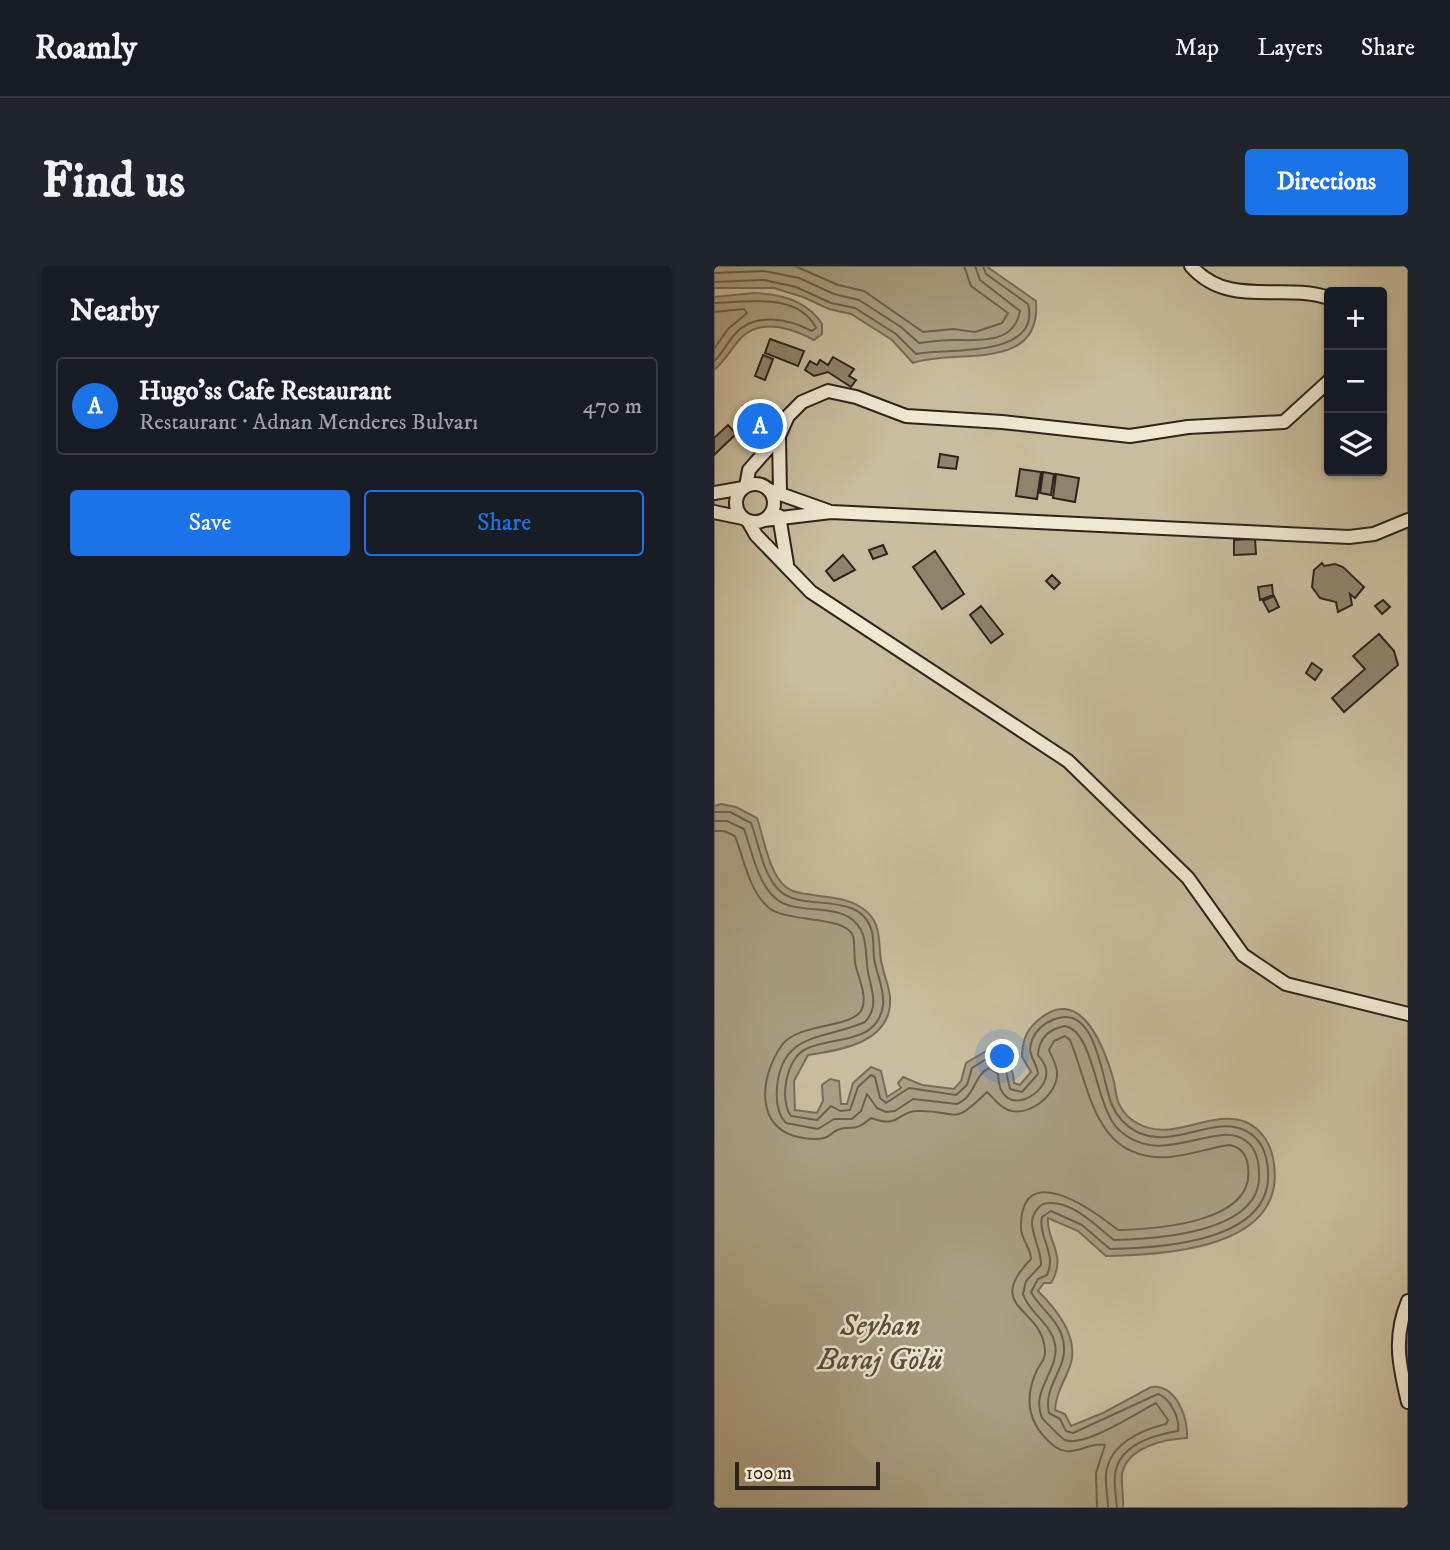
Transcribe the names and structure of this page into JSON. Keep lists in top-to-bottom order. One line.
{"water":["Seyhan Baraj Gölü"],"scale_bar":"100 m","page":{"header":"Roamly","nav":["Map","Layers","Share"],"buttons":["Directions",["Save","Share"]],"title":"Find us","heading":"Nearby","map_buttons":["+","−"],"list":[{"mark":"A","name":"Hugo'ss Cafe Restaurant","note":"Restaurant · Adnan Menderes Bulvarı","value":"470 m"}],"pins":"A","scale":"100 m"}}
